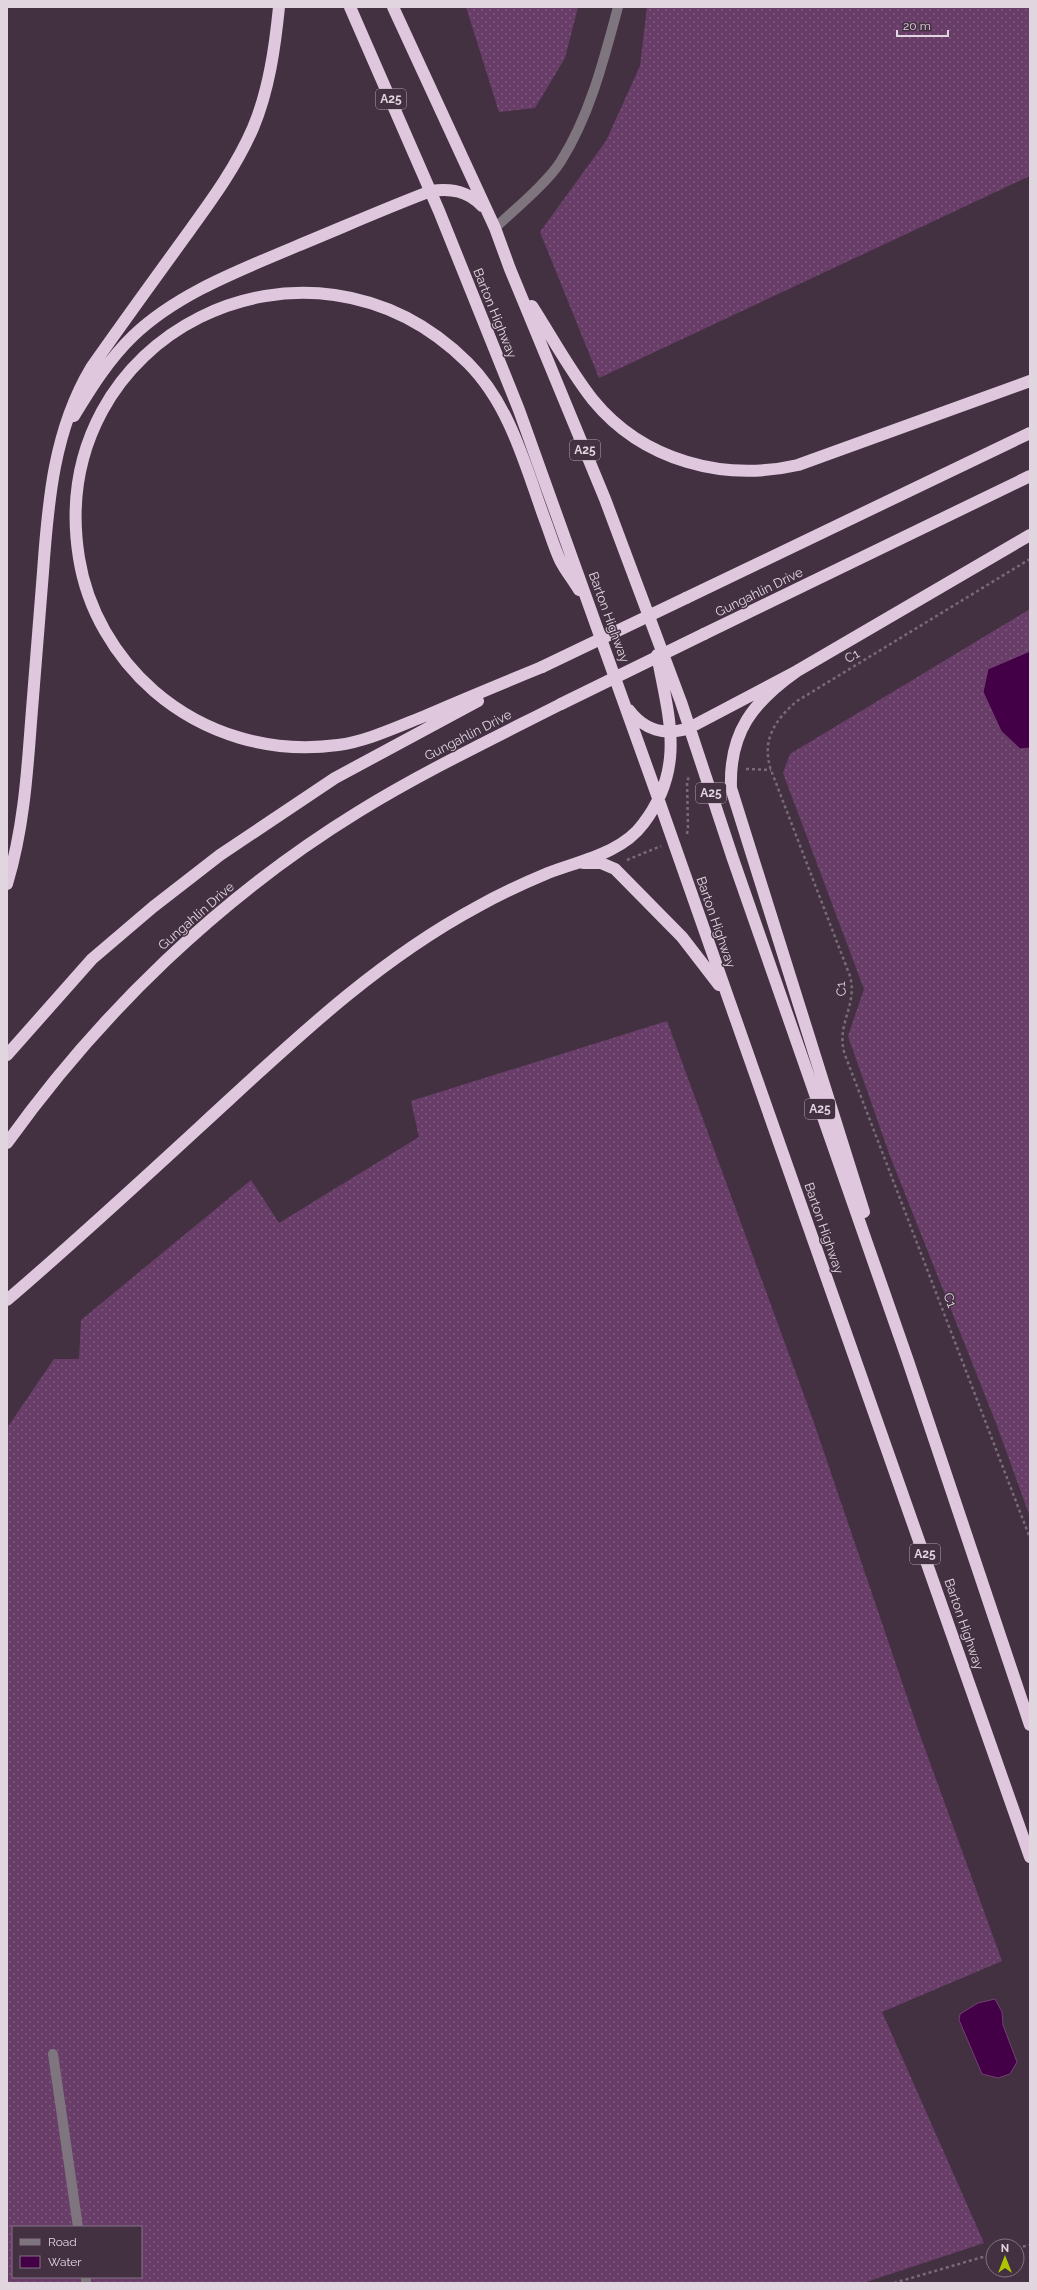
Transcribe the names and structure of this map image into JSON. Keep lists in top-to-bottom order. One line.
{"streets":{"highway":["A25","Barton Highway","Gungahlin Drive"],"path":["C1"]},"legend":["Road","Water"],"scale_bar":"20 m","north":"top"}
